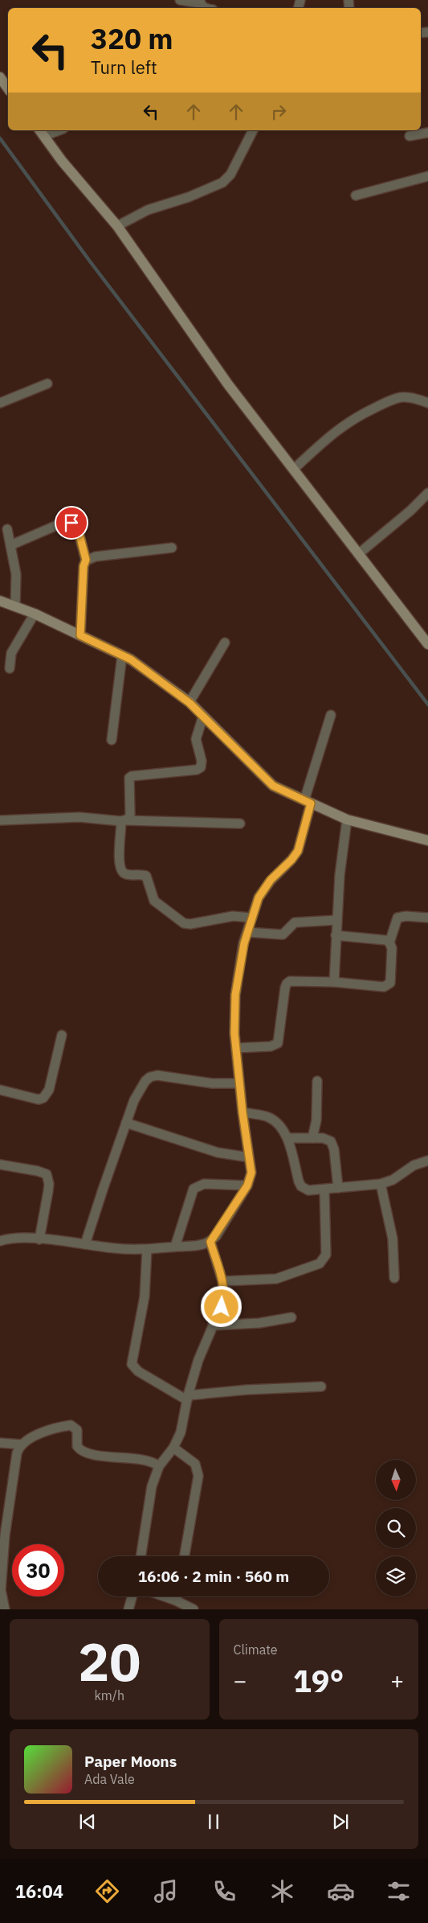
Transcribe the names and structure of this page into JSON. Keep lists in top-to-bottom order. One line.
{"north":"bottom","page":{"turn":["320 m","Turn left"],"limit":"30","trip":"16:06 · 2 min · 560 m","tile":[["20","km/h"],"Climate"],"heat":["−","19°","+"],"song":["Paper Moons","Ada Vale"],"tabs":"16:04"}}
